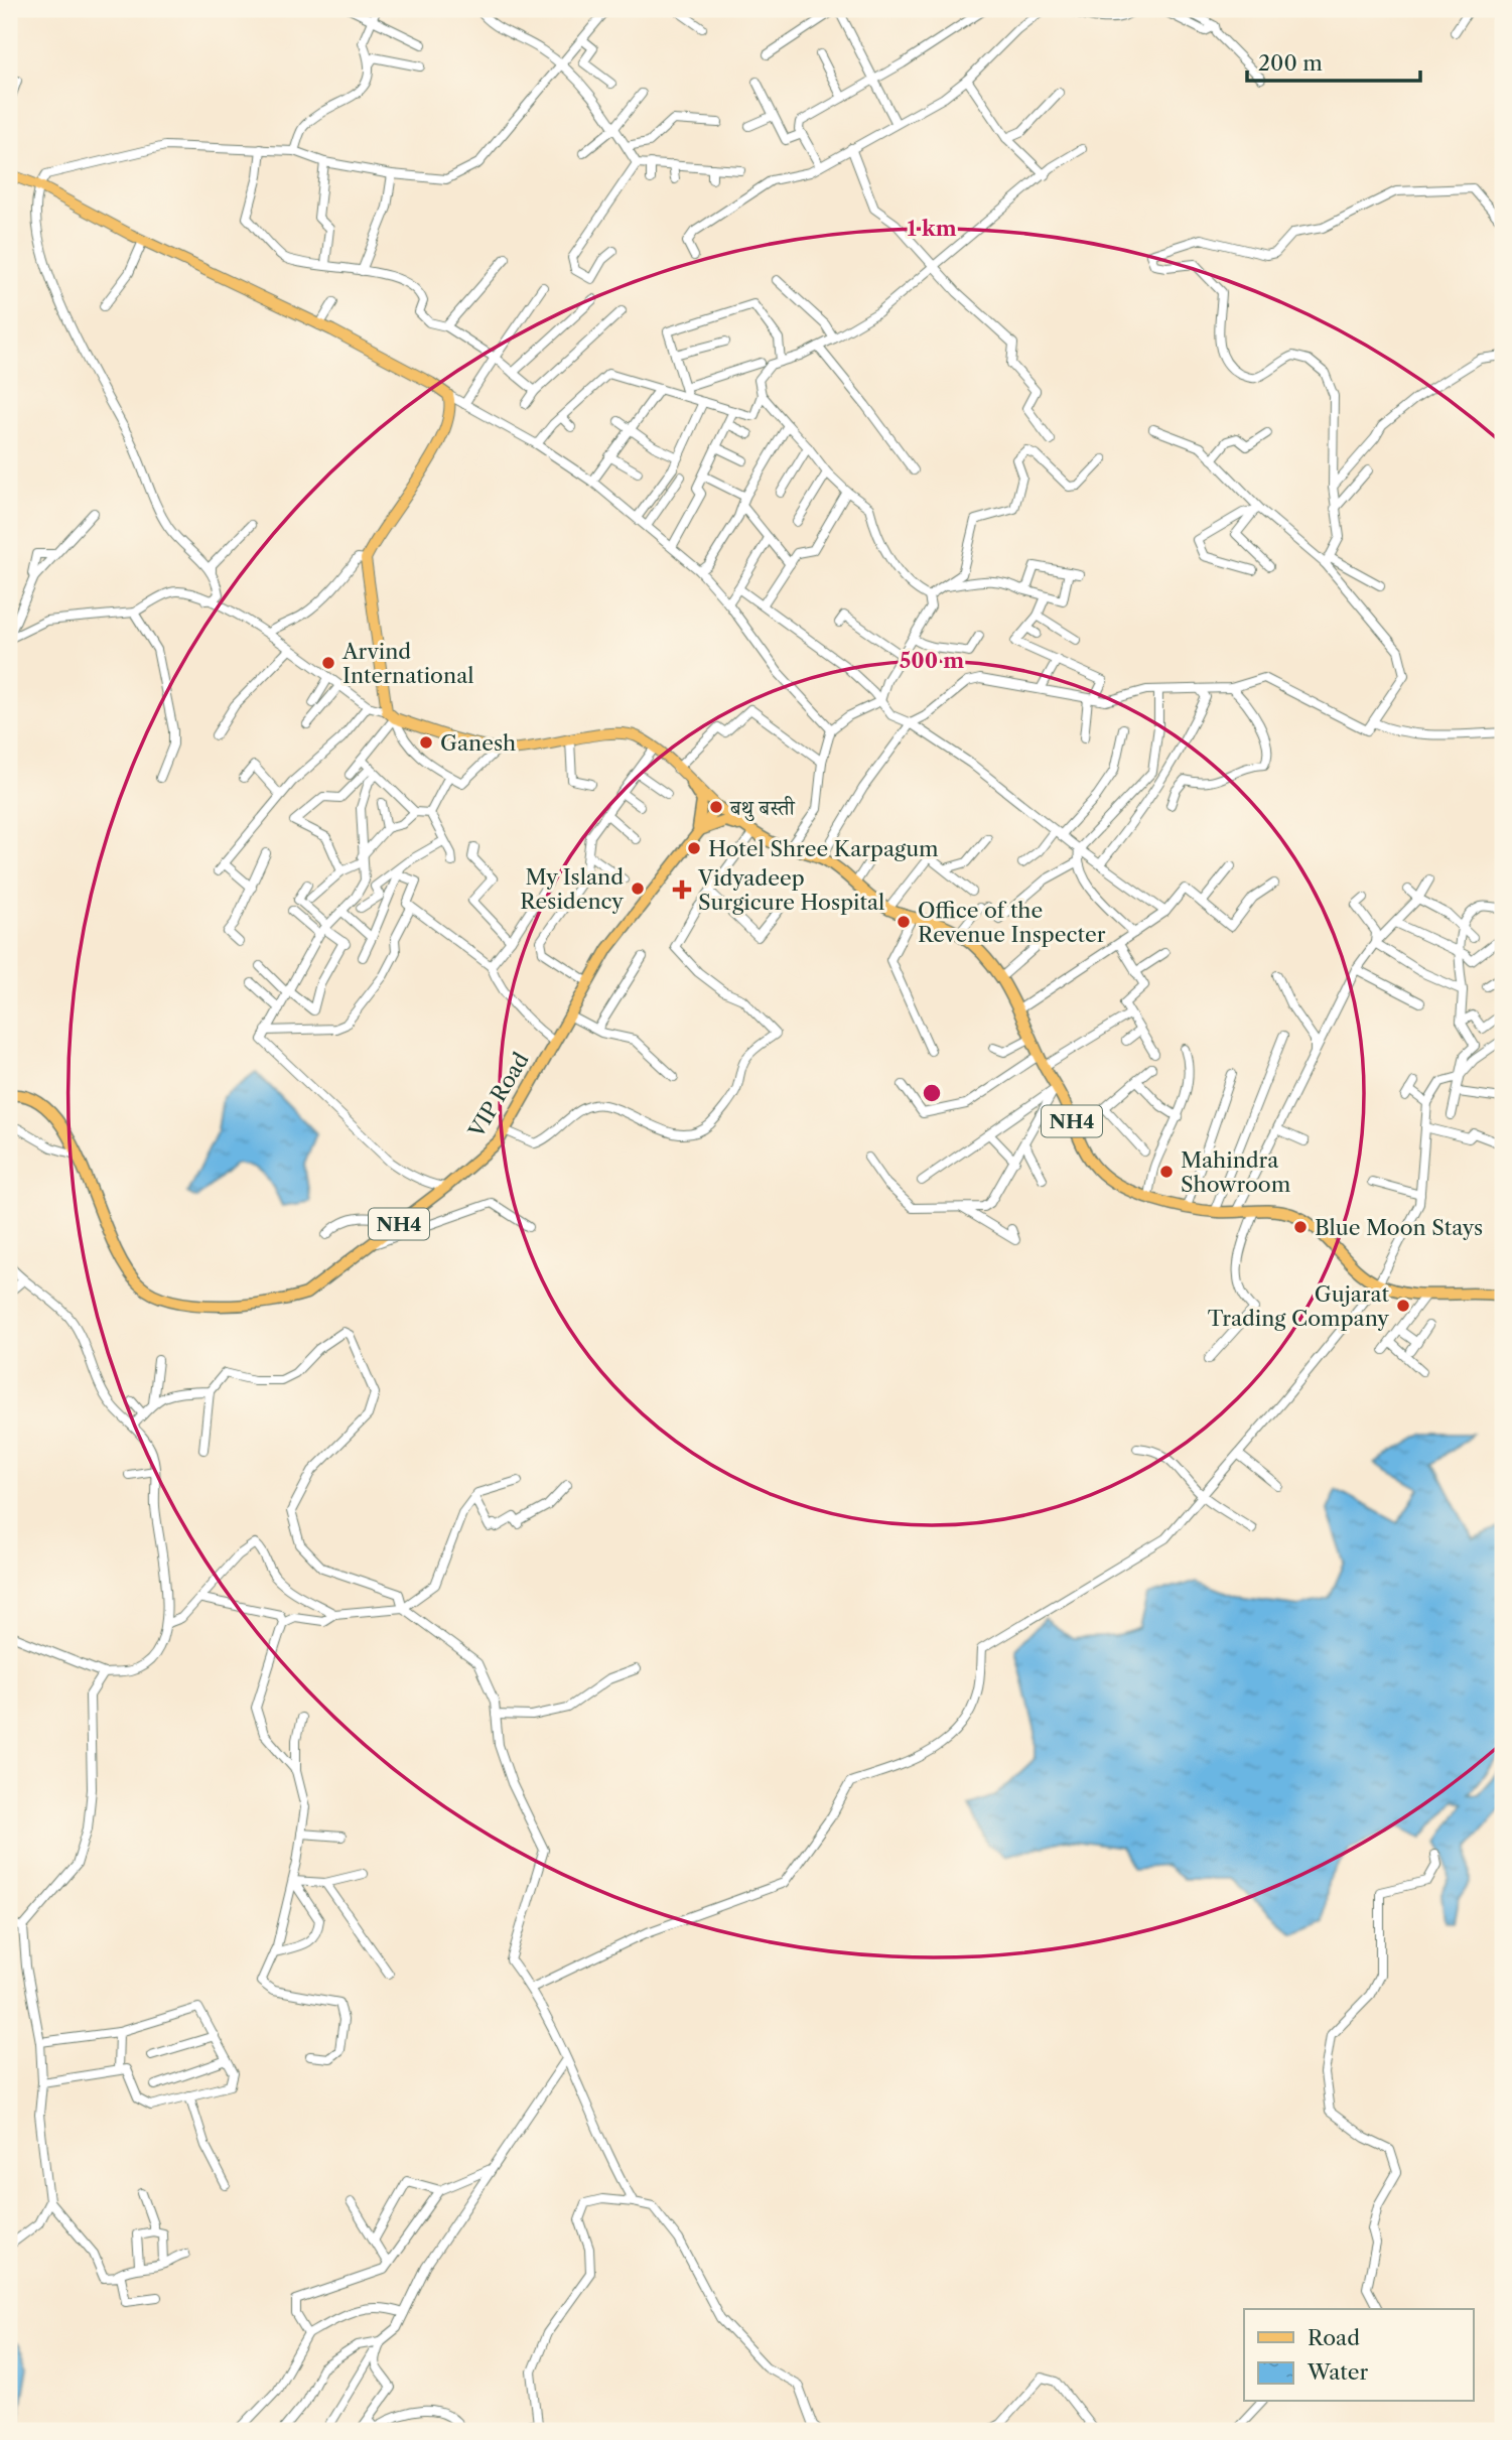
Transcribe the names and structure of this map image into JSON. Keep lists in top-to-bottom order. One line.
{"streets":{"highway":["VIP Road","NH4"]},"crossings":[["VIP Road","NH4"]],"places":{"other":["Arvind International","Ganesh","बथु बस्ती","Hotel Shree Karpagum","My Island Residency","Office of the Revenue Inspecter","Mahindra Showroom","Blue Moon Stays","Gujarat Trading Company"],"health":["Vidyadeep Surgicure Hospital"]},"legend":["Road","Water"],"scale_bar":"200 m","rings":["1 km","500 m"]}
